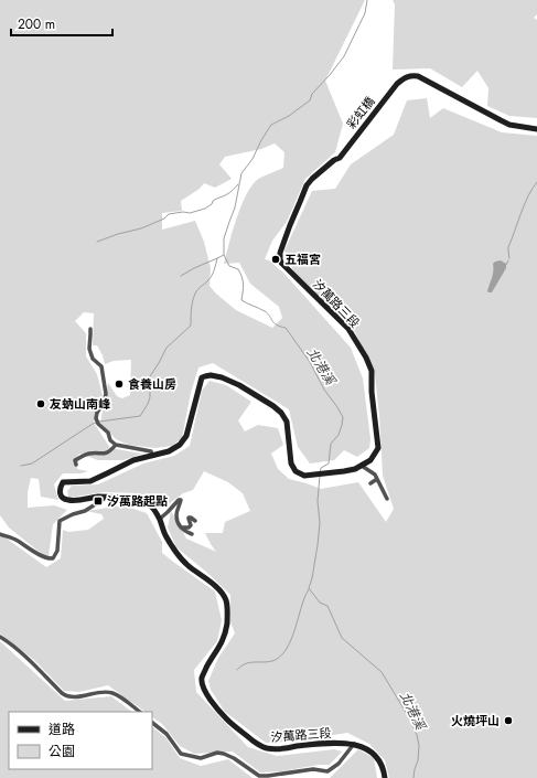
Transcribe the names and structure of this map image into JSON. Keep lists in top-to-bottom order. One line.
{"streets":{"street":["彩虹橋","汐萬路三段"]},"crossings":[["彩虹橋","汐萬路三段"]],"water":["北港溪"],"places":{"other":["五福宮","食養山房","友蚋山南峰","火燒坪山"],"transit":["汐萬路起點"]},"legend":["道路","公園"],"scale_bar":"200 m"}
